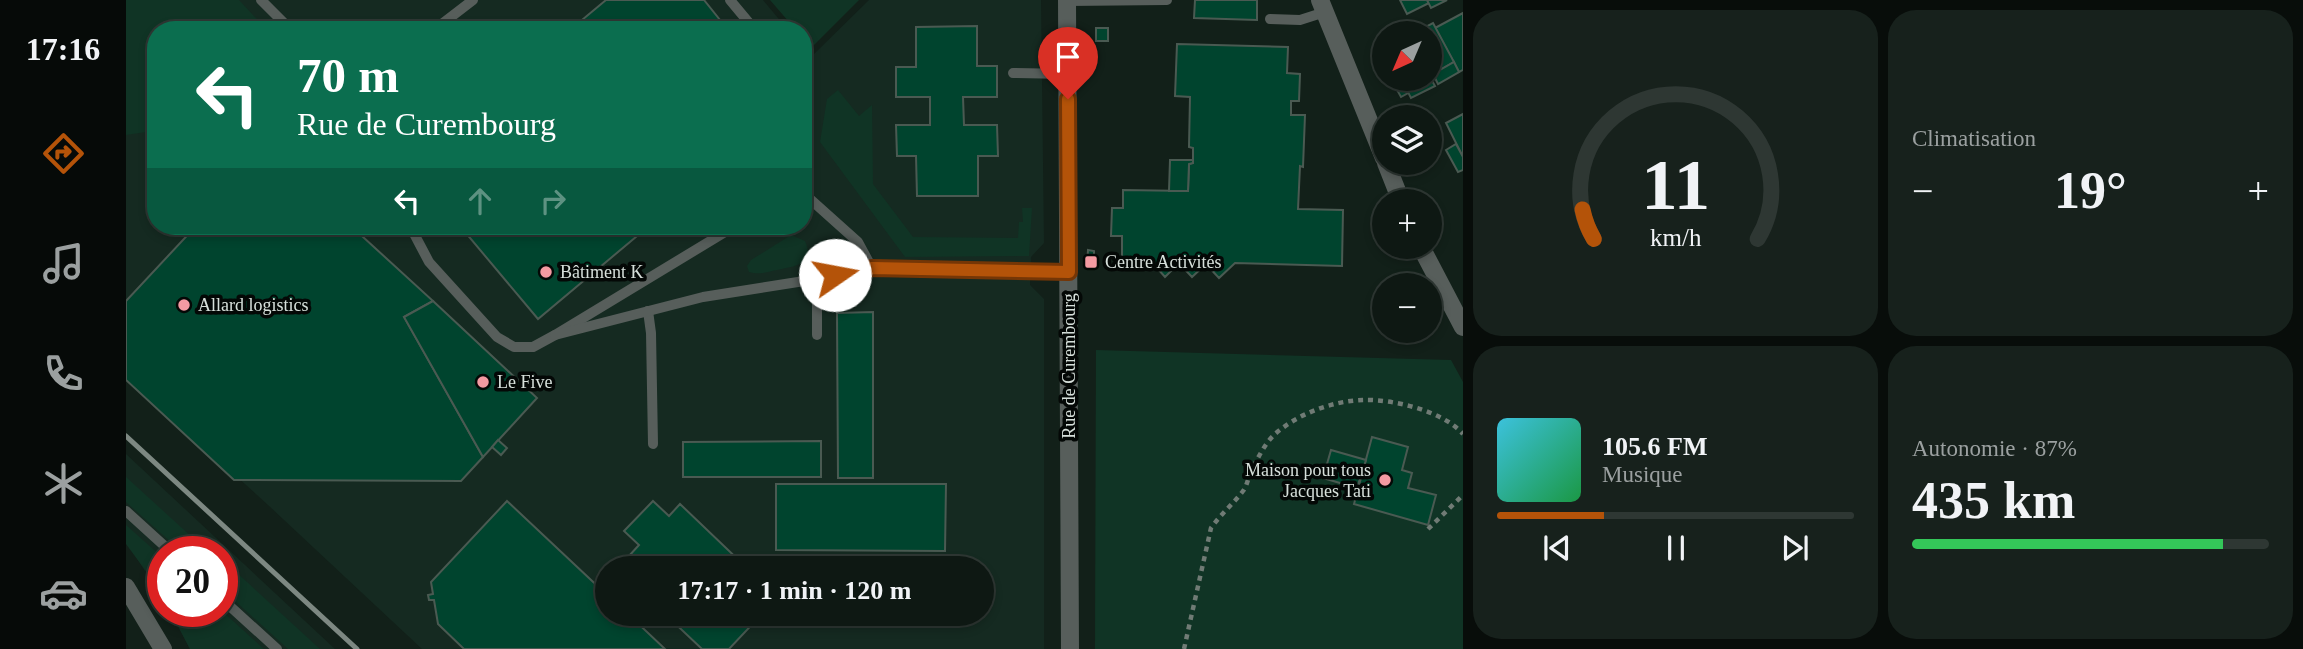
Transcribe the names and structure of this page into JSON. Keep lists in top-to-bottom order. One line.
{"streets":{"street":["Rue de Curembourg"]},"places":{"transit":["Centre Activités"],"other":["Bâtiment K","Allard logistics","Le Five","Maison pour tous Jacques Tati"]},"north":"bottom left","page":{"tabs":"17:16","tile":["Climatisation",["Autonomie · 87%","435 km"]],"map_buttons":["+","−"],"turn":["70 m","Rue de Curembourg"],"heat":["−","19°","+"],"song":["105.6 FM","Musique"],"limit":"20","trip":"17:17 · 1 min · 120 m","gauge":["11","km/h"]}}
